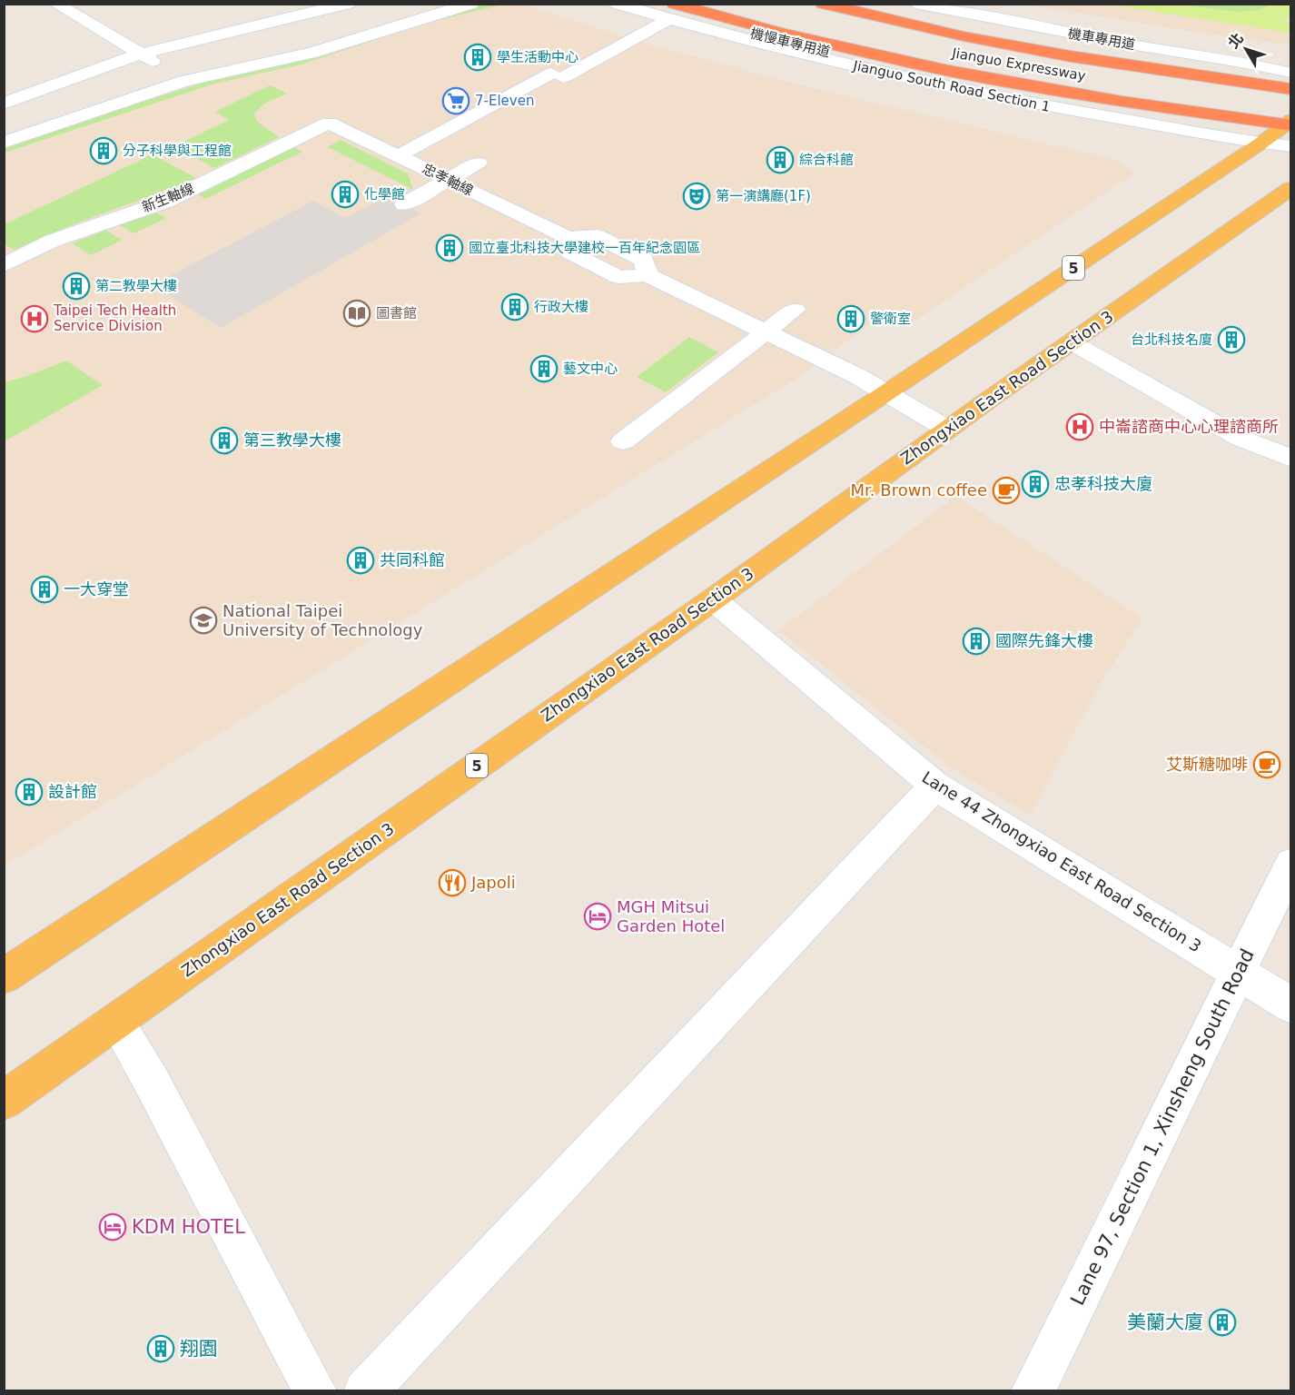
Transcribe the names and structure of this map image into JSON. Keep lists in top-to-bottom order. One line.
{"streets":{"highway":["Jianguo Expressway"],"main road":["5","Zhongxiao East Road Section 3"],"street":["機車專用道","機慢車專用道","Jianguo South Road Section 1","忠孝軸線","新生軸線","Lane 44 Zhongxiao East Road Section 3","Lane 97, Section 1, Xinsheng South Road"]},"crossings":[["機車專用道","Jianguo Expressway"],["Jianguo South Road Section 1","5"],["忠孝軸線","新生軸線"],["忠孝軸線","5"],["忠孝軸線","Zhongxiao East Road Section 3"],["Zhongxiao East Road Section 3","Lane 44 Zhongxiao East Road Section 3"],["Lane 44 Zhongxiao East Road Section 3","Lane 97, Section 1, Xinsheng South Road"]],"places":{"building":["學生活動中心","分子科學與工程館","綜合科館","化學館","國立臺北科技大學建校一百年紀念園區","第二教學大樓","行政大樓","警衛室","台北科技名廈","藝文中心","第三教學大樓","忠孝科技大廈","共同科館","一大穿堂","國際先鋒大樓","設計館","美蘭大廈","翔園"],"supermarket":["7-Eleven"],"theatre":["第一演講廳(1F)"],"library":["圖書館"],"hospital":["Taipei Tech Health Service Division","中崙諮商中心心理諮商所"],"cafe":["Mr. Brown coffee","艾斯糖咖啡"],"school or university":["National Taipei University of Technology"],"restaurant":["Japoli"],"hotel":["MGH Mitsui Garden Hotel","KDM HOTEL"]},"north":"top left"}
